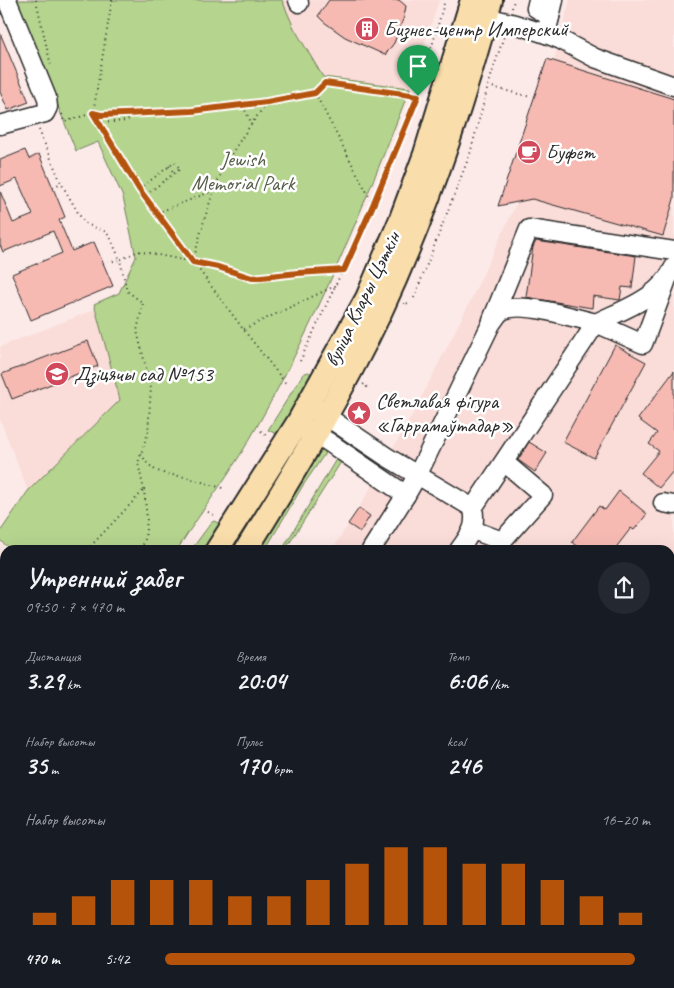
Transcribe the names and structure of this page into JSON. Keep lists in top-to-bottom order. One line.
{"streets":{"main road":["вуліца Клары Цэткін"]},"parks":["Jewish Memorial Park"],"places":{"building":["Бизнес-центр Имперский"],"cafe":["Буфет"],"school or university":["Дзіцячы сад №153"],"place":["Светлавая фігура «Гаррамаўтадар»"]},"page":{"heading":["Утренний забег","09:50 · 7 × 470 m"],"stats":[["Дистанция","3.29 km"],["Время","20:04"],["Темп","6:06 /km"],["Набор высоты","35 m"],["Пульс","170 bpm"],["kcal","246"]],"chart":["Набор высоты","16–20 m"],"list":[{"name":"470 m","note":"5:42"}]}}
